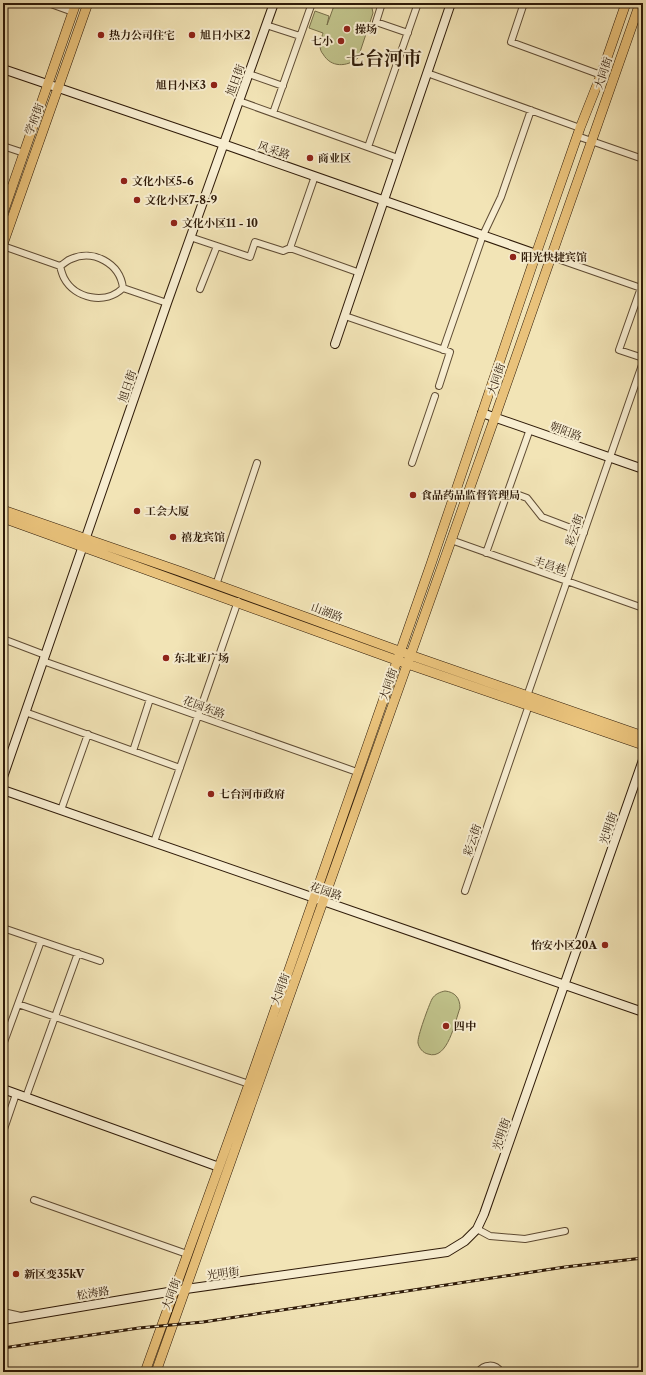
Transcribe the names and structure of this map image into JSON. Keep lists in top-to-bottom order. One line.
{"streets":{"main road":["大同街","旭日街","学府街","风采路","朝阳路","山湖路","光明街","花园路","松涛路"],"street":["彩云街","丰昌巷","花园东路"]},"crossings":[["大同街","风采路"],["大同街","朝阳路"],["大同街","丰昌巷"],["大同街","山湖路"],["大同街","花园东路"],["大同街","光明街"],["大同街","花园路"],["大同街","松涛路"],["旭日街","风采路"],["旭日街","山湖路"],["旭日街","花园东路"],["学府街","风采路"],["朝阳路","彩云街"],["彩云街","丰昌巷"],["彩云街","山湖路"],["光明街","花园路"],["光明街","松涛路"]],"districts":["七台河市"],"places":["操场","热力公司住宅","旭日小区2","七小","旭日小区3","商业区","文化小区5-6","文化小区7-8-9","文化小区11 - 10","阳光快捷宾馆","食品药品监督管理局","工会大厦","禧龙宾馆","东北亚广场","七台河市政府","怡安小区20A","四中","新区变35kV"]}
